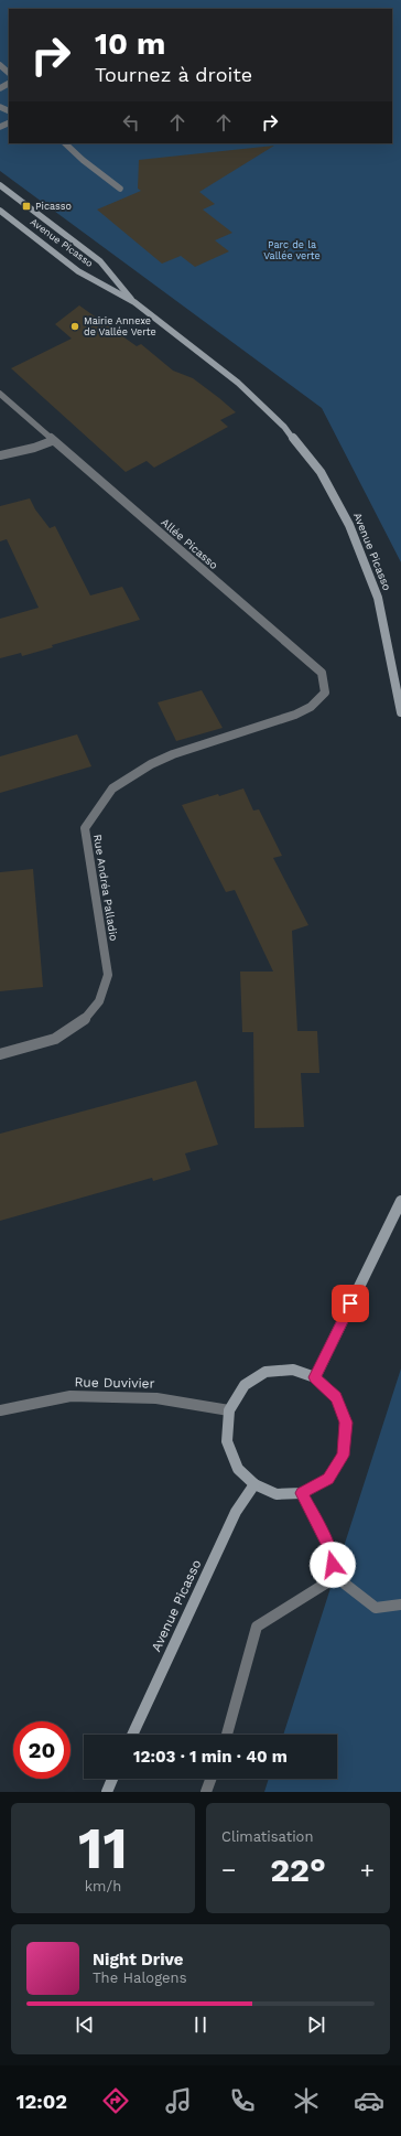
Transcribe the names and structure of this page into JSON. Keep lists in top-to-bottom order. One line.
{"streets":{"street":["Avenue Picasso","Allée Picasso","Rue Andréa Palladio","Rue Duvivier"]},"crossings":[["Avenue Picasso","Rue Duvivier"],["Allée Picasso","Rue Andréa Palladio"]],"parks":["Parc de la Vallée verte"],"places":{"transit":["Picasso"],"other":["Mairie Annexe de Vallée Verte"]},"page":{"turn":["10 m","Tournez à droite"],"limit":"20","trip":"12:03 · 1 min · 40 m","tile":[["11","km/h"],"Climatisation"],"heat":["−","22°","+"],"song":["Night Drive","The Halogens"],"tabs":"12:02"}}
